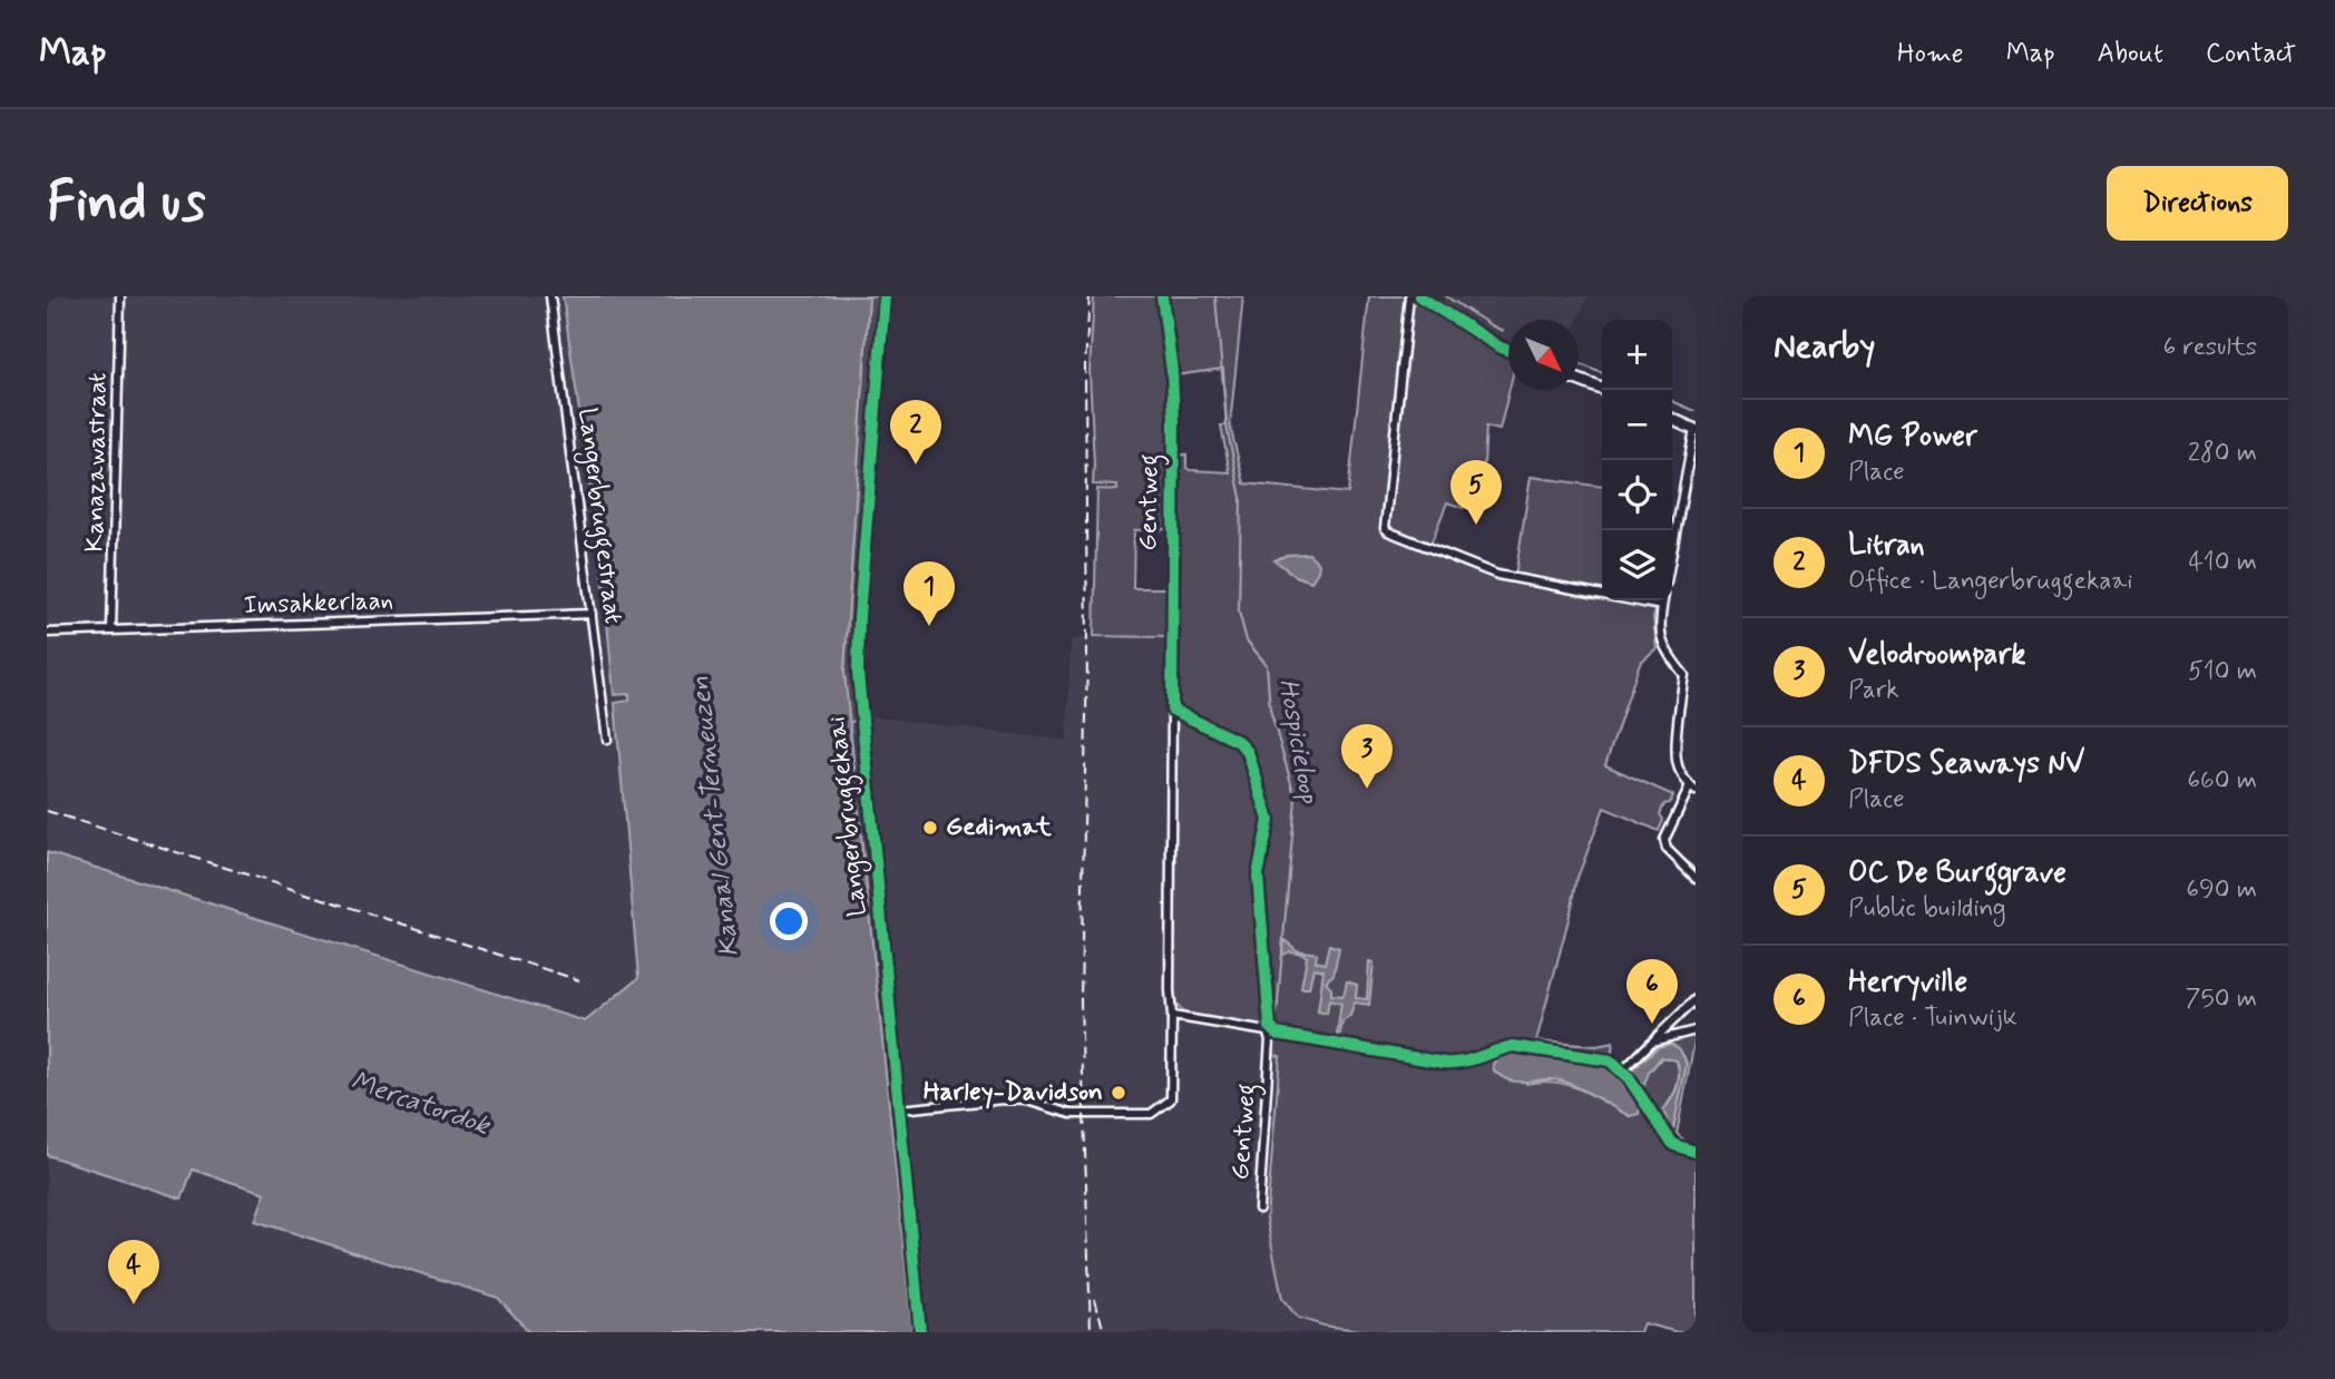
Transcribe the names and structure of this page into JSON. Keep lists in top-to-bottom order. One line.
{"streets":{"main road":["Langerbruggekaai"],"street":["Kanazawastraat","Gentweg","Langerbruggestraat","Imsakkerlaan"]},"crossings":[["Kanazawastraat","Imsakkerlaan"],["Langerbruggestraat","Imsakkerlaan"]],"water":["Hospicieloop","Kanaal Gent-Terneuzen","Mercatordok"],"places":["Gedimat","Harley-Davidson"],"north":"bottom right","page":{"header":"Map","nav":["Home","Map","About","Contact"],"buttons":"Directions","title":"Find us","heading":["Nearby","6 results"],"map_buttons":["+","−"],"list":[{"mark":"1","name":"MG Power","note":"Place","value":"280 m"},{"mark":"2","name":"Litran","note":"Office · Langerbruggekaai","value":"410 m"},{"mark":"3","name":"Velodroompark","note":"Park","value":"510 m"},{"mark":"4","name":"DFDS Seaways NV","note":"Place","value":"660 m"},{"mark":"5","name":"OC De Burggrave","note":"Public building","value":"690 m"},{"mark":"6","name":"Herryville","note":"Place · Tuinwijk","value":"750 m"}],"pins":["2","5","1","3","6","4"]}}
